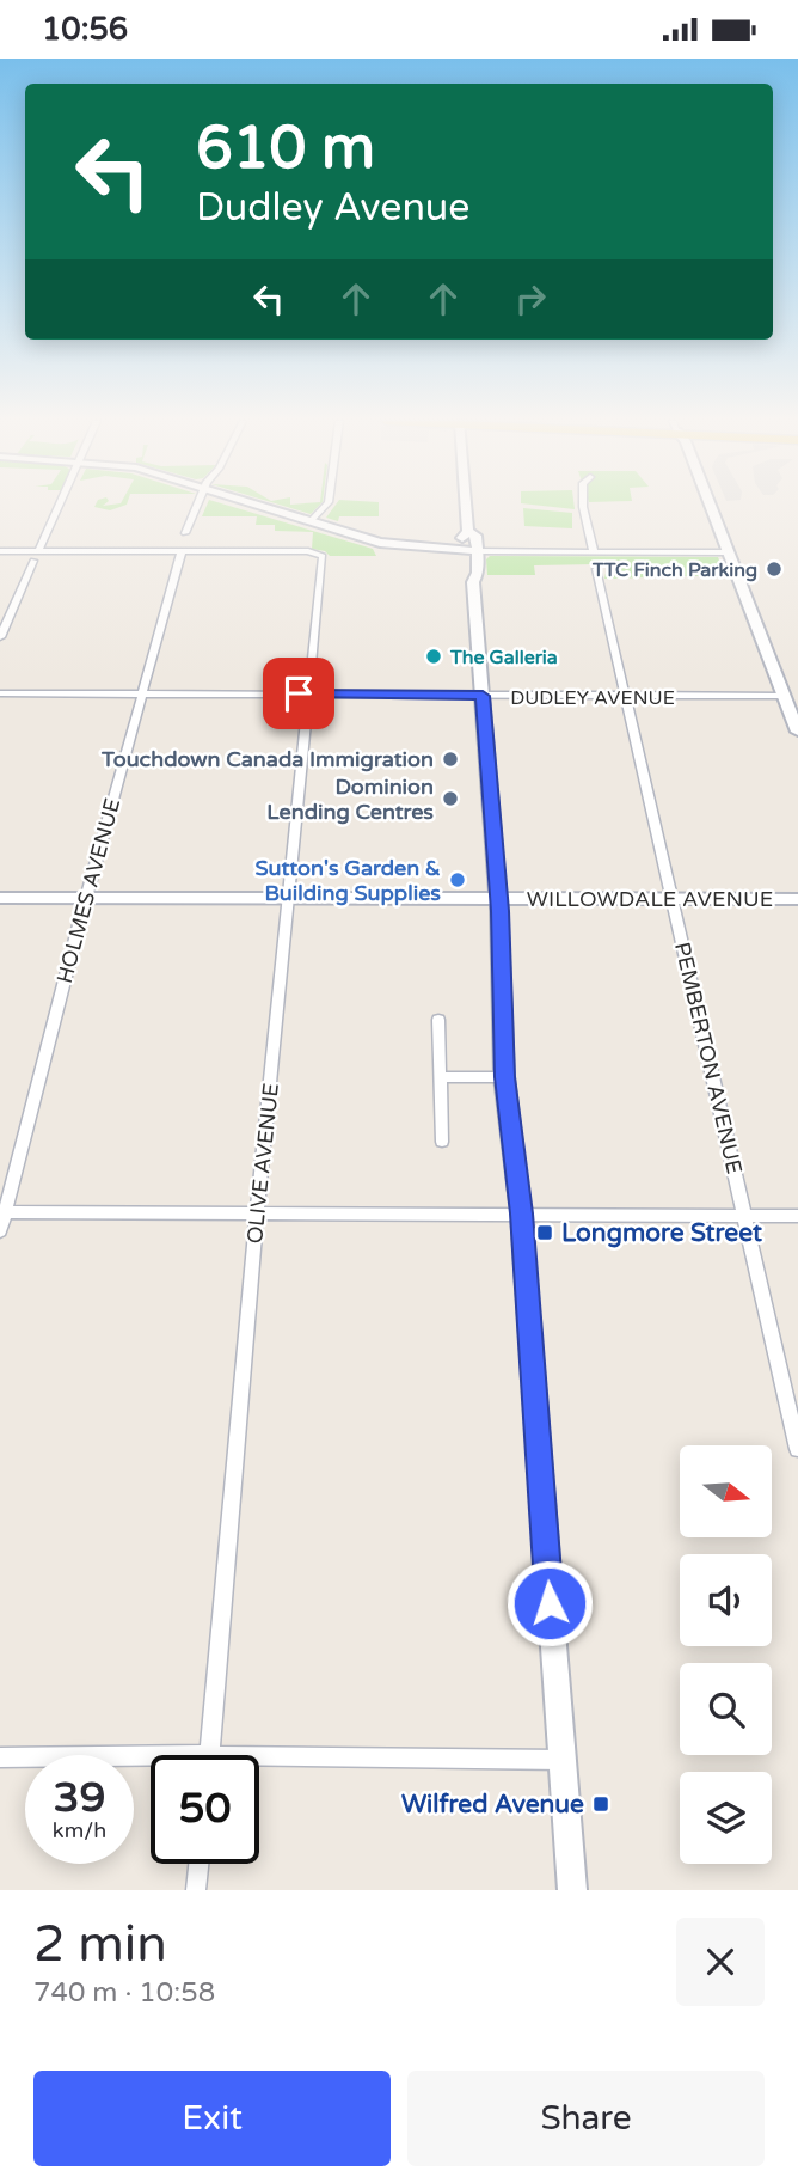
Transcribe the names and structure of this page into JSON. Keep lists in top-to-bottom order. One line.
{"streets":{"street":["DUDLEY AVENUE","HOLMES AVENUE","WILLOWDALE AVENUE","PEMBERTON AVENUE","OLIVE AVENUE"]},"crossings":[["DUDLEY AVENUE","HOLMES AVENUE"],["DUDLEY AVENUE","PEMBERTON AVENUE"],["DUDLEY AVENUE","OLIVE AVENUE"],["HOLMES AVENUE","WILLOWDALE AVENUE"],["HOLMES AVENUE","OLIVE AVENUE"],["WILLOWDALE AVENUE","PEMBERTON AVENUE"],["WILLOWDALE AVENUE","OLIVE AVENUE"]],"places":{"other":["TTC Finch Parking","The Galleria","Touchdown Canada Immigration","Dominion Lending Centres","Sutton's Garden & Building Supplies"],"transit":["Longmore Street","Wilfred Avenue"]},"north":"right","page":{"status":"10:56","turn":["610 m","Dudley Avenue"],"speed":"39 km/h","limit":"50","heading":["2 min","740 m · 10:58"],"buttons":["Exit","Share"]}}
